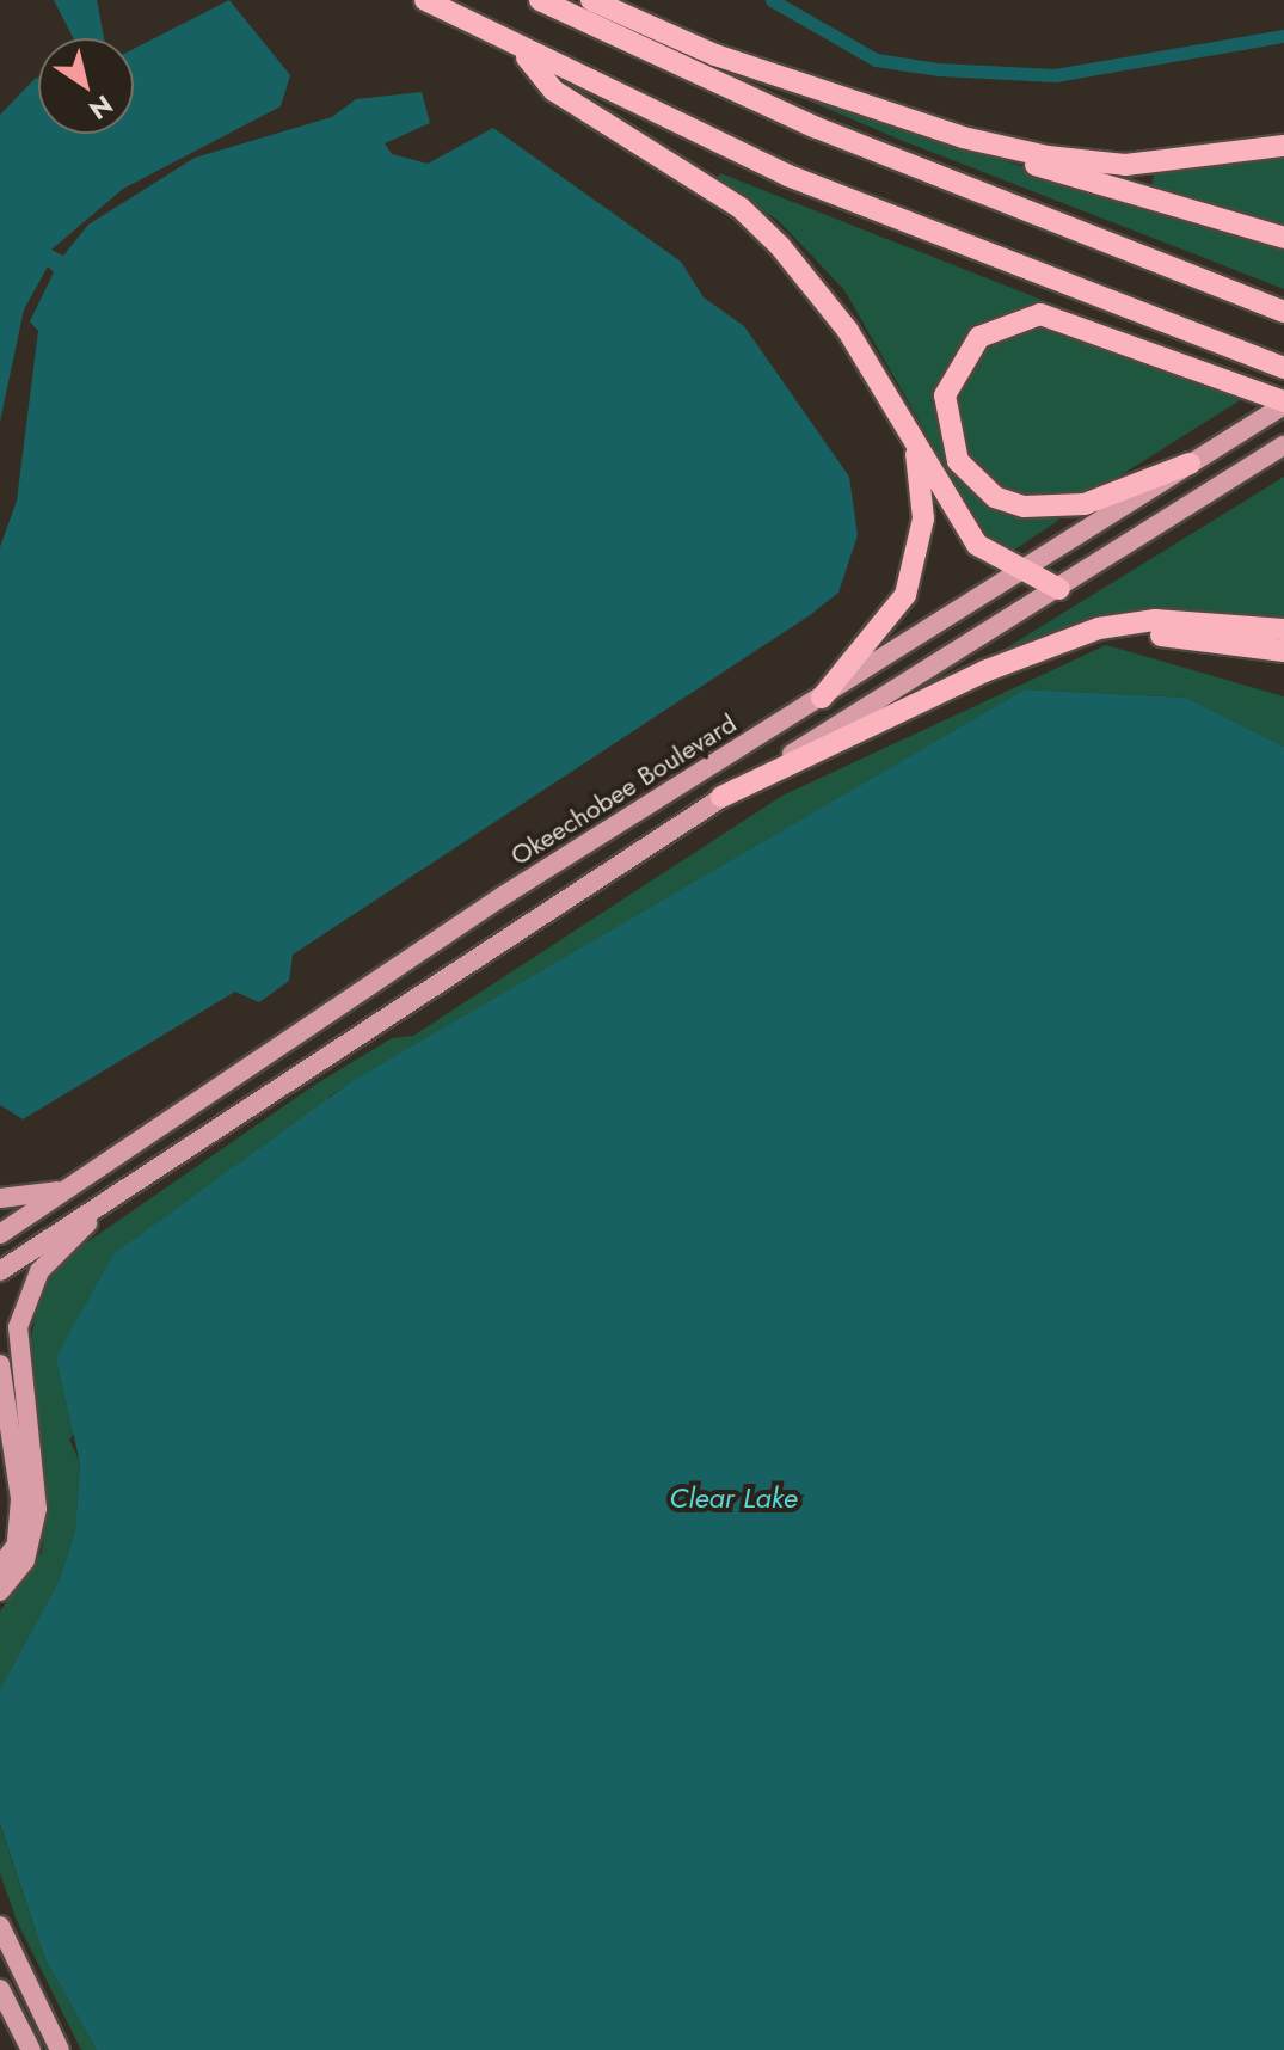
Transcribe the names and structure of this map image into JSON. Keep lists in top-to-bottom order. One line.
{"streets":{"main road":["Okeechobee Boulevard"]},"water":["Clear Lake"],"north":"bottom right"}
